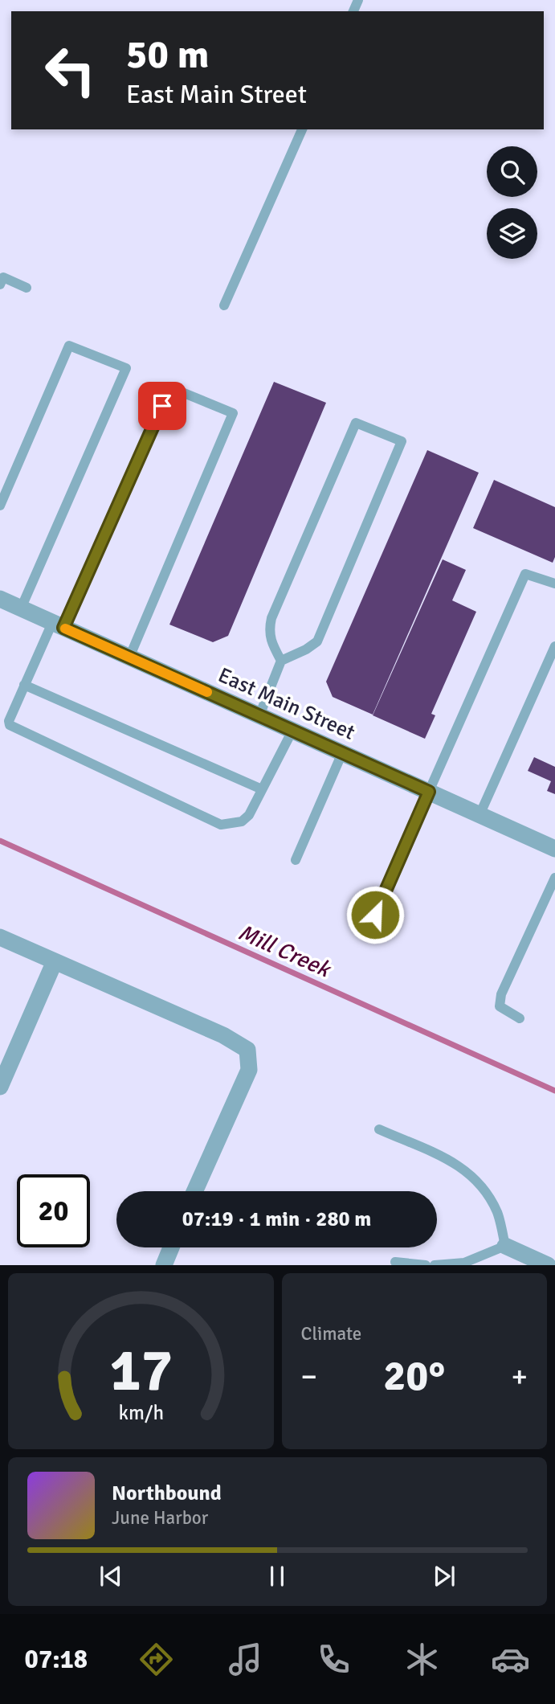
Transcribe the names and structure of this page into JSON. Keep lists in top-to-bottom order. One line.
{"streets":{"street":["East Main Street"]},"water":["Mill Creek"],"page":{"turn":["50 m","East Main Street"],"limit":"20","trip":"07:19 · 1 min · 280 m","tile":"Climate","heat":["−","20°","+"],"song":["Northbound","June Harbor"],"tabs":"07:18","gauge":["17","km/h"]}}
